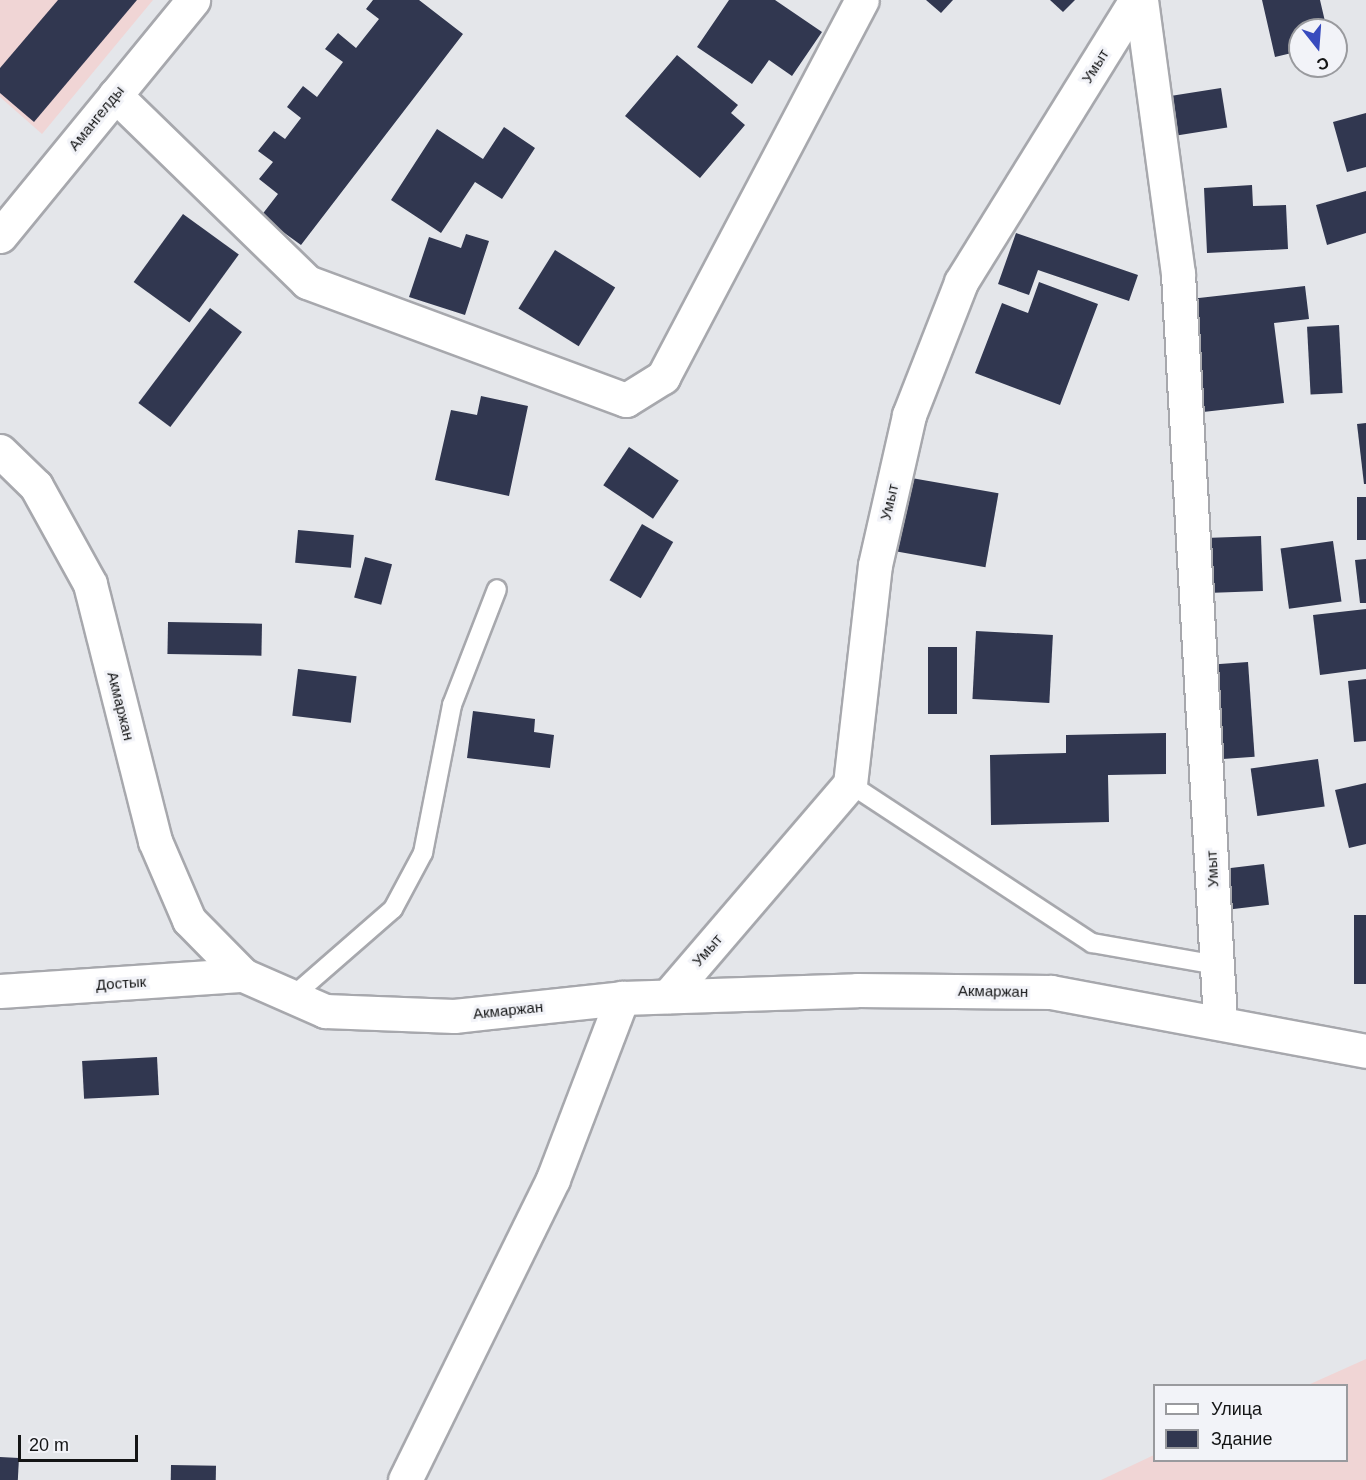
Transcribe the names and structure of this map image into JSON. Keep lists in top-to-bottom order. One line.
{"streets":{"street":["Умыт","Амангелды","Акмаржан","Достык"]},"crossings":[["Умыт","Акмаржан"],["Акмаржан","Достык"]],"legend":["Улица","Здание"],"scale_bar":"20 m","north":"bottom"}
